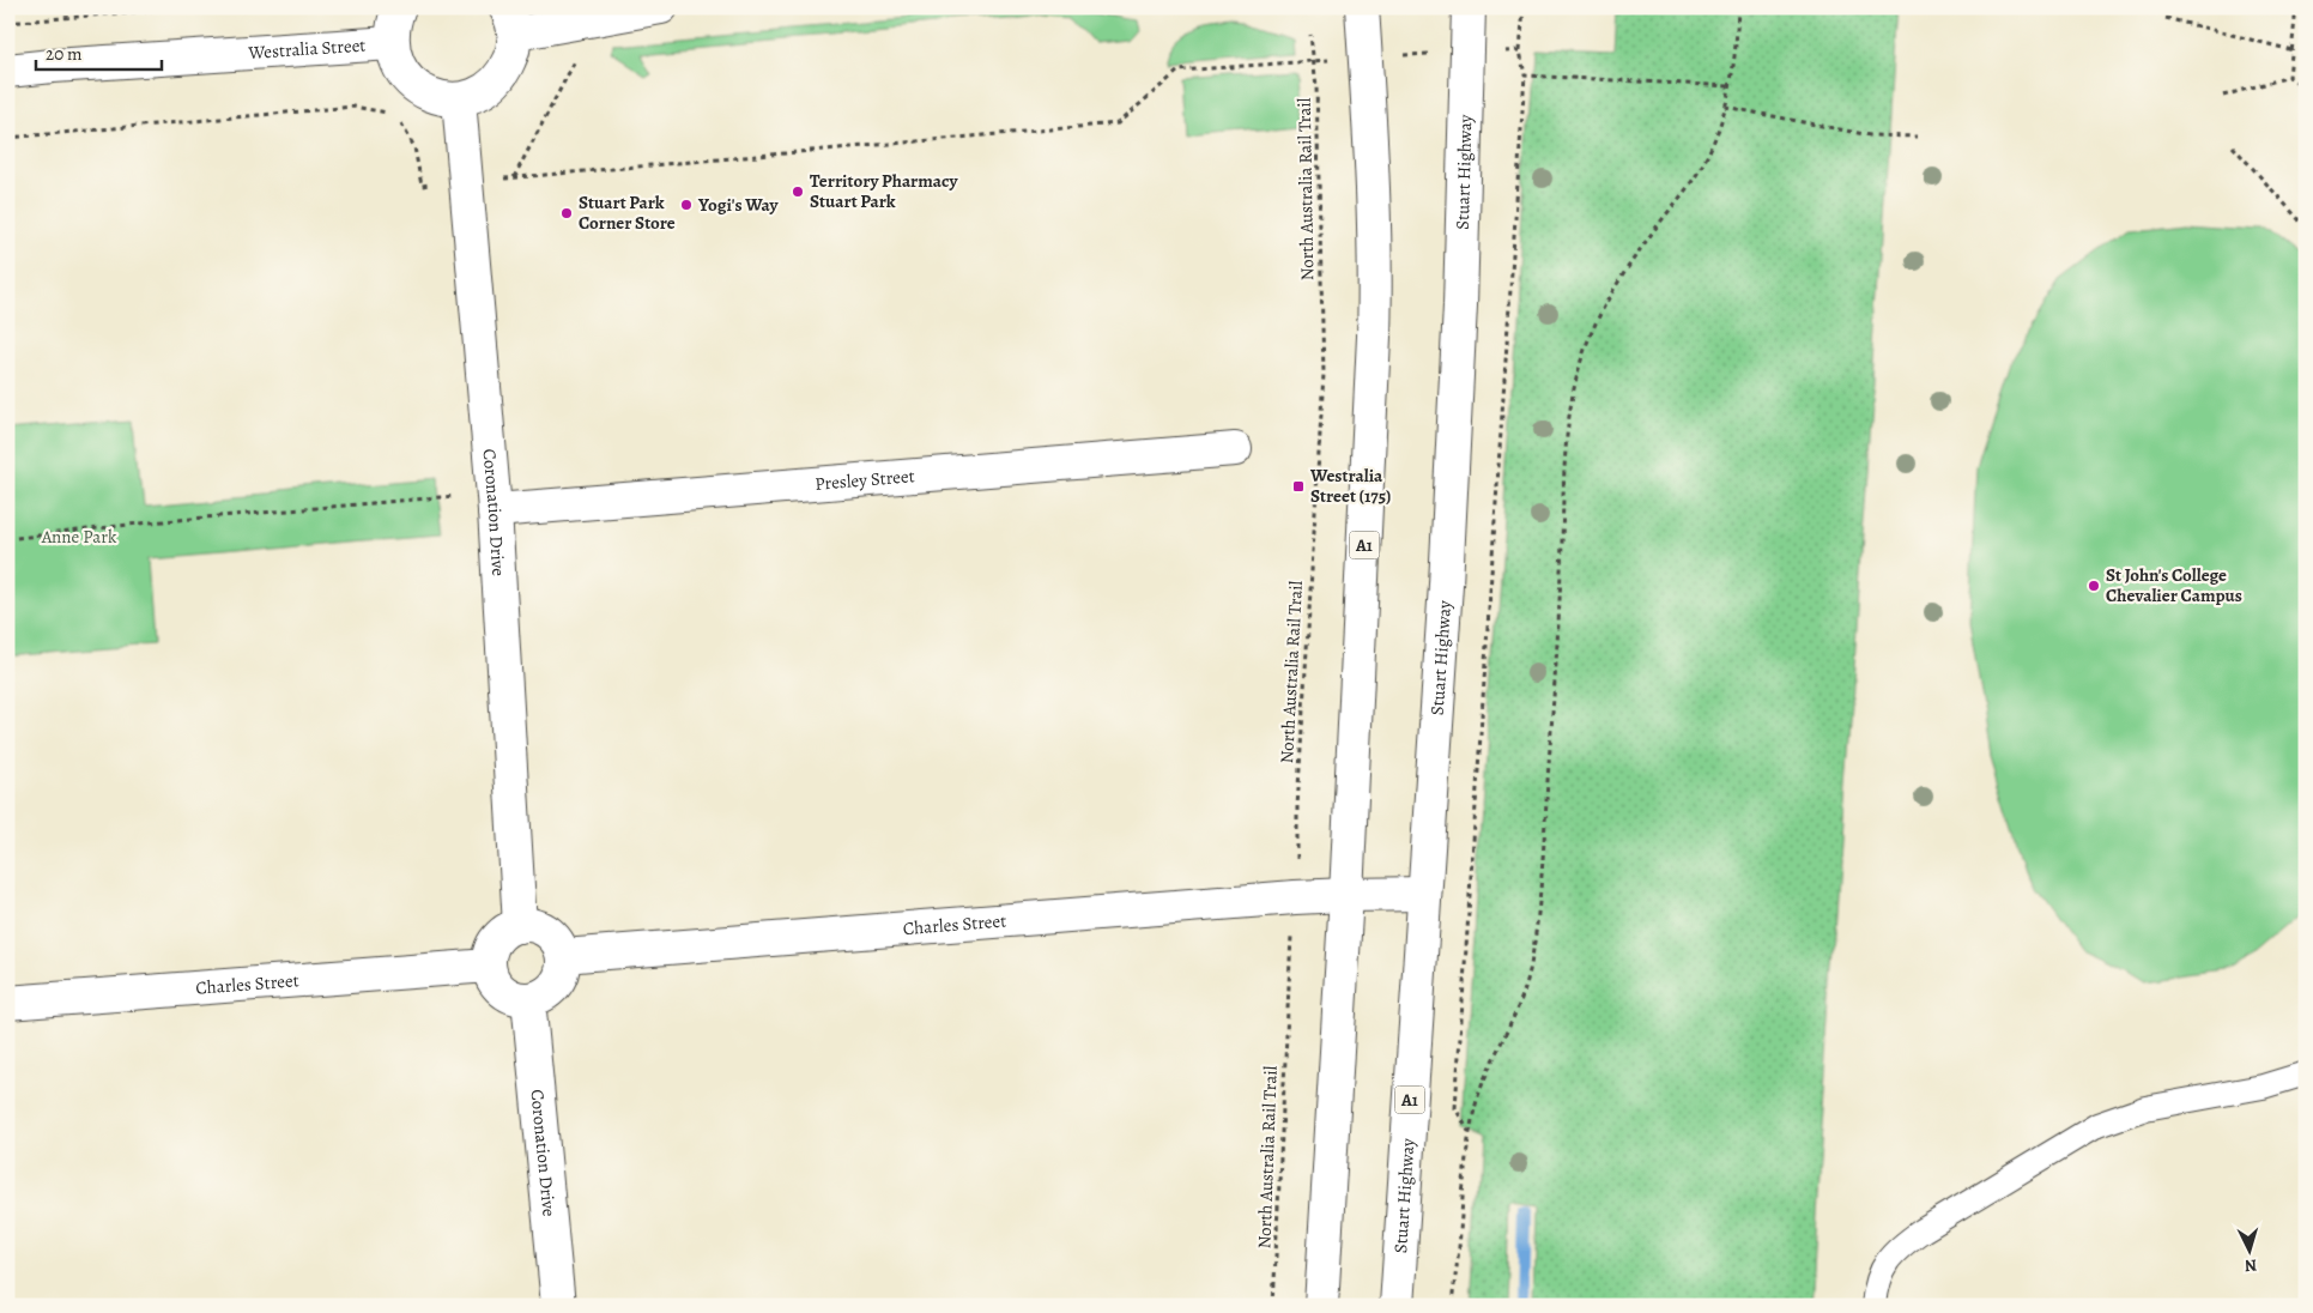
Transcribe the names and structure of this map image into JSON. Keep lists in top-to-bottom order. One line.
{"streets":{"main road":["Westralia Street","Stuart Highway","Presley Street","Coronation Drive","A1","Charles Street"],"path":["North Australia Rail Trail"]},"crossings":[["Stuart Highway","Charles Street"],["North Australia Rail Trail","Charles Street"],["Presley Street","Coronation Drive"],["Coronation Drive","Charles Street"],["A1","Charles Street"]],"parks":["Anne Park"],"places":{"other":["Territory Pharmacy Stuart Park","Yogi's Way","Stuart Park Corner Store","St John's College Chevalier Campus"],"transit":["Westralia Street (175)"]},"scale_bar":"20 m","north":"bottom"}
